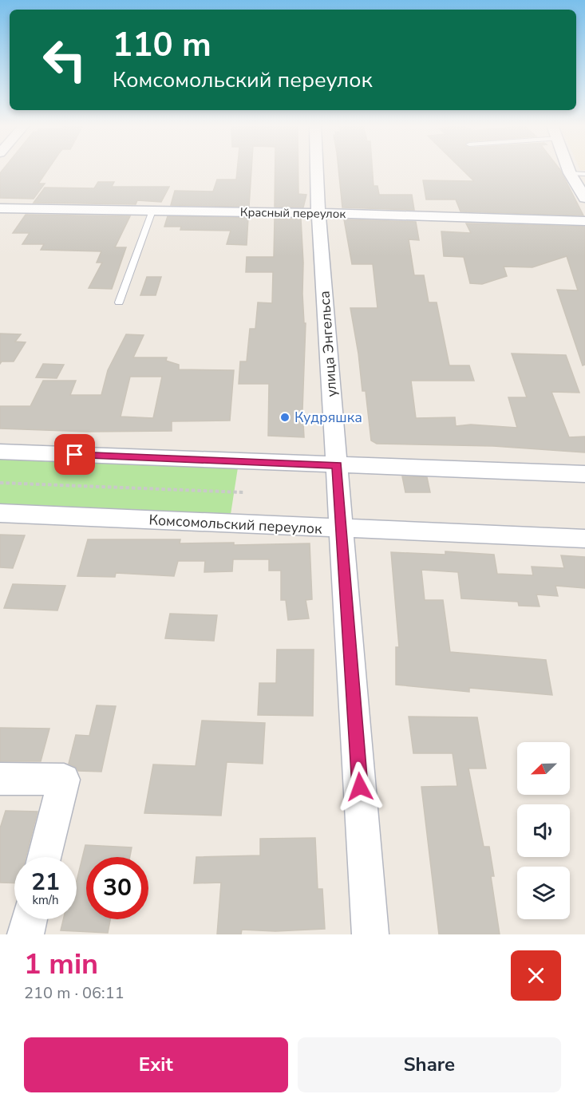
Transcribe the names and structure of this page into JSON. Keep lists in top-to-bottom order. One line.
{"streets":{"street":["Красный переулок","улица Энгельса","Комсомольский переулок"]},"crossings":[["Красный переулок","улица Энгельса"],["улица Энгельса","Комсомольский переулок"]],"places":["Кудряшка"],"north":"bottom left","page":{"turn":["110 m","Комсомольский переулок"],"speed":"21 km/h","limit":"30","heading":["1 min","210 m · 06:11"],"buttons":["Exit","Share"]}}
